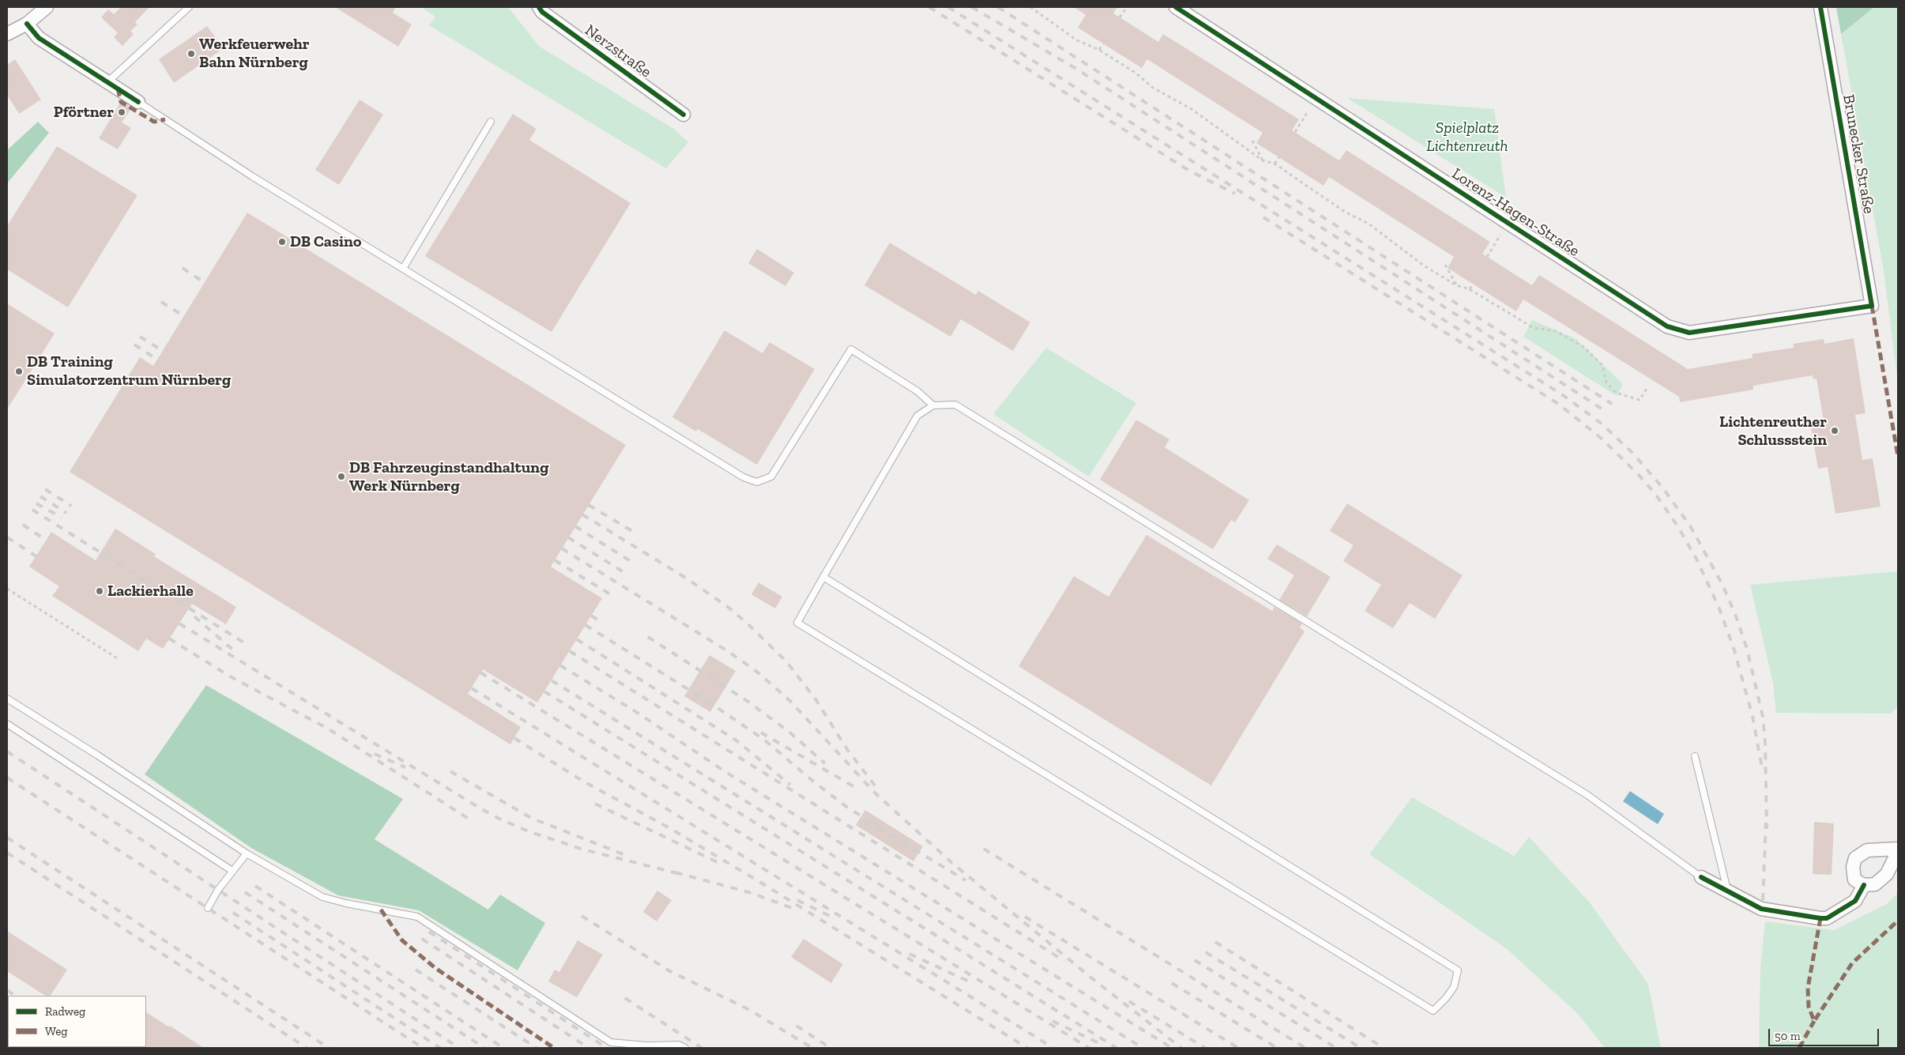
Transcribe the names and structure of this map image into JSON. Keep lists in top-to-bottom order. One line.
{"streets":{"street":["Nerzstraße","Brunecker Straße","Lorenz-Hagen-Straße"]},"crossings":[["Brunecker Straße","Lorenz-Hagen-Straße"]],"parks":["Spielplatz Lichtenreuth"],"places":["Werkfeuerwehr Bahn Nürnberg","Pförtner","DB Casino","DB Training Simulatorzentrum Nürnberg","Lichtenreuther Schlussstein","DB Fahrzeuginstandhaltung Werk Nürnberg","Lackierhalle"],"legend":["Radweg","Weg"],"scale_bar":"50 m"}
